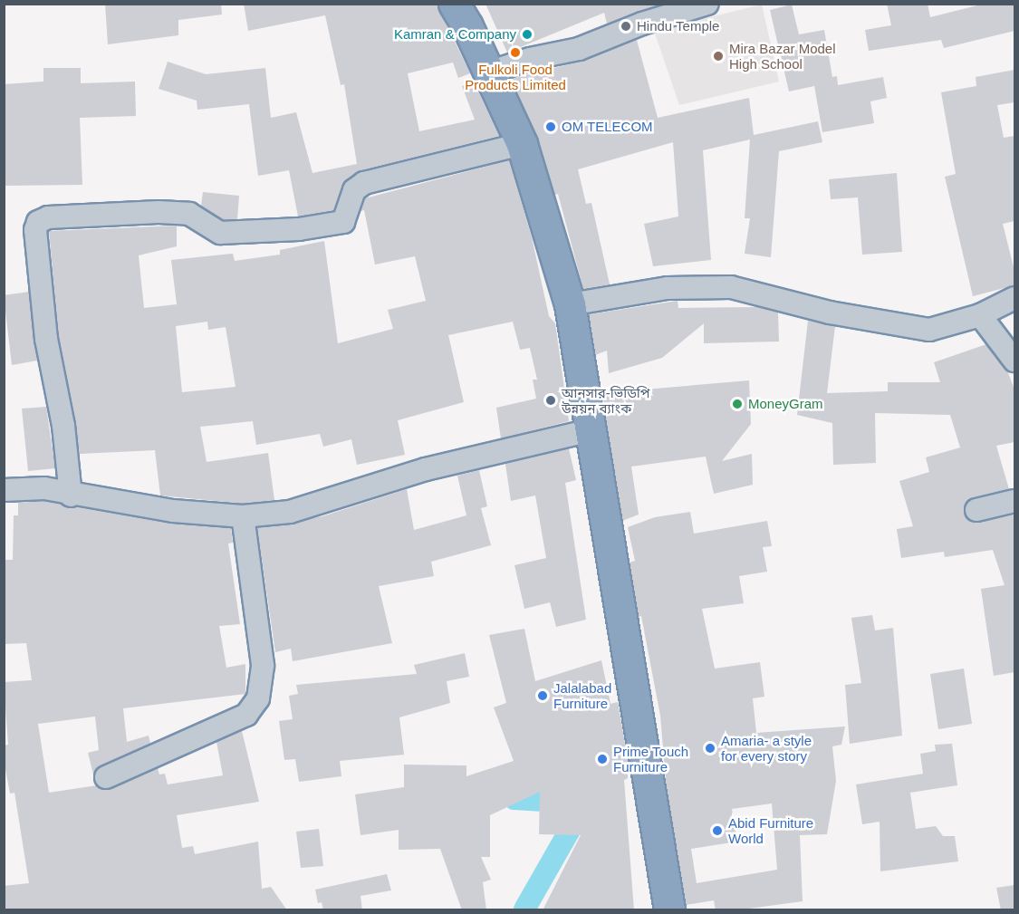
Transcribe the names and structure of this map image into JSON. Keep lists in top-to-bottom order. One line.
{"places":["Hindu Temple","Kamran & Company","Fulkoli Food Products Limited","Mira Bazar Model High School","OM TELECOM","আনসার-ভিডিপি উন্নয়ন ব্যাংক","MoneyGram","Jalalabad Furniture","Amaria- a style for every story","Prime Touch Furniture","Abid Furniture World"]}
